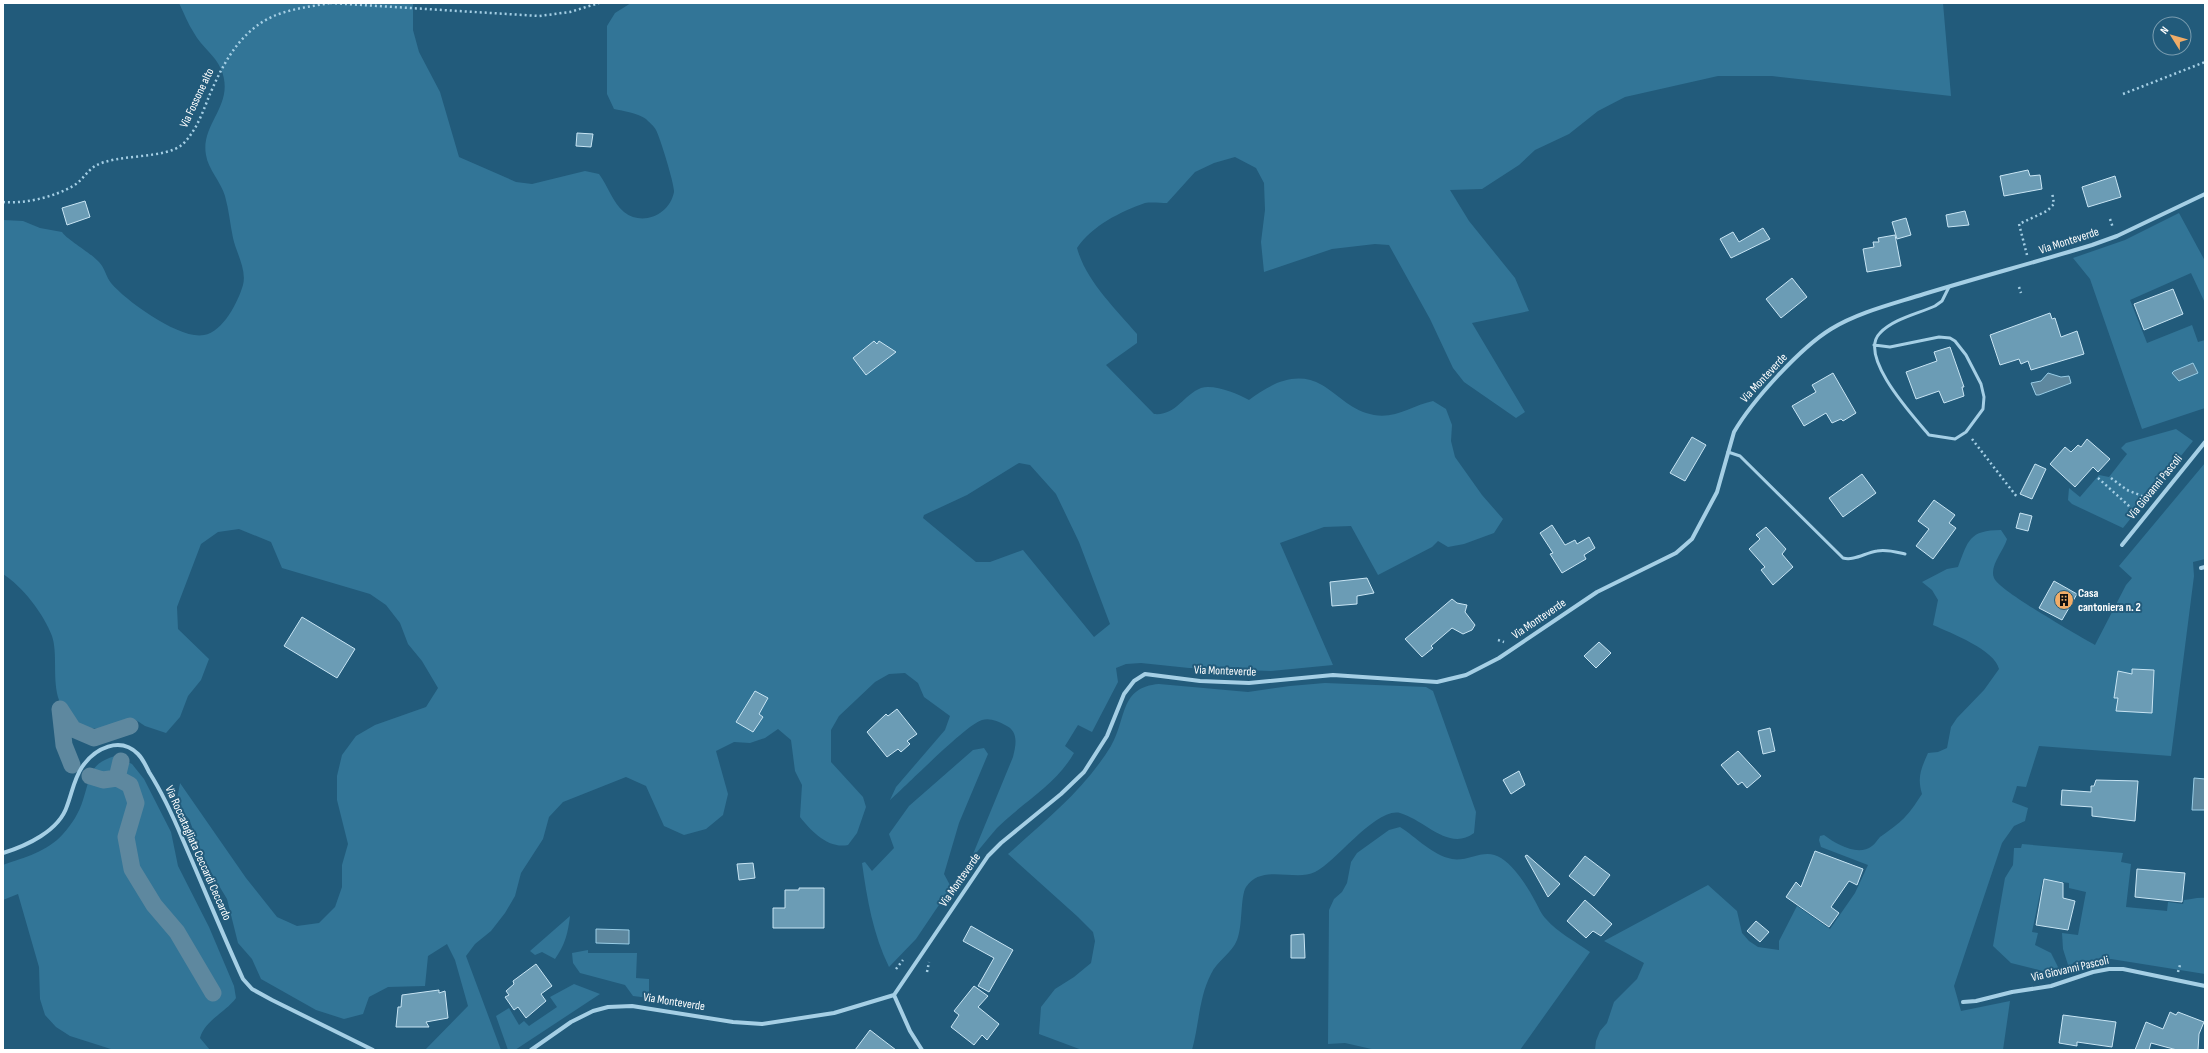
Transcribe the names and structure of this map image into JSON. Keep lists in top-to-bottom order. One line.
{"streets":{"street":["Via Monteverde","Via Giovanni Pascoli","Via Roccatagliata Ceccardi Ceccardo"],"path":["Via Fossone alto"]},"places":{"building":["Casa cantoniera n. 2"]},"north":"top left"}
